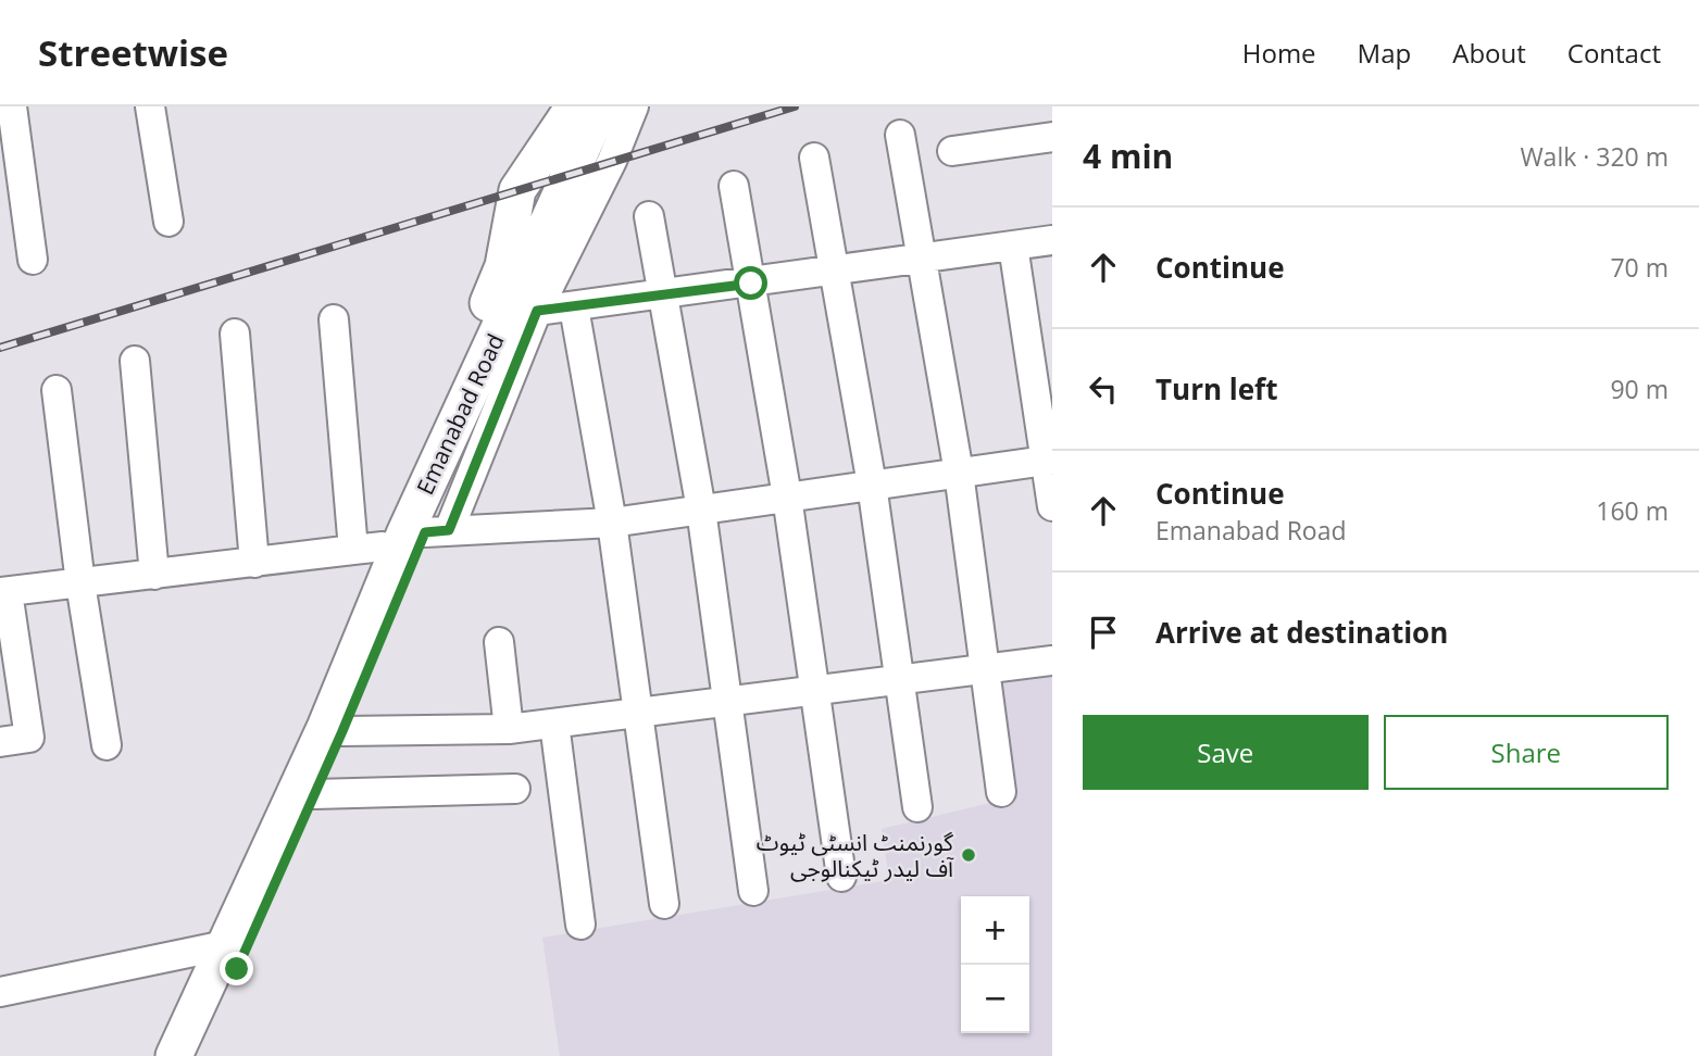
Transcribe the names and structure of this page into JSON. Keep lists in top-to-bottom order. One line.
{"streets":{"main road":["Emanabad Road"]},"places":["گورنمنٹ انسٹی ٹیوٹ آف لیدر ٹیکنالوجی"],"page":{"header":"Streetwise","nav":["Home","Map","About","Contact"],"heading":["4 min","Walk · 320 m"],"list":[["Continue","70 m"],["Turn left","90 m"],["Continue","Emanabad Road","160 m"],"Arrive at destination"],"buttons":["Save","Share"],"map_buttons":["+","−"]}}
